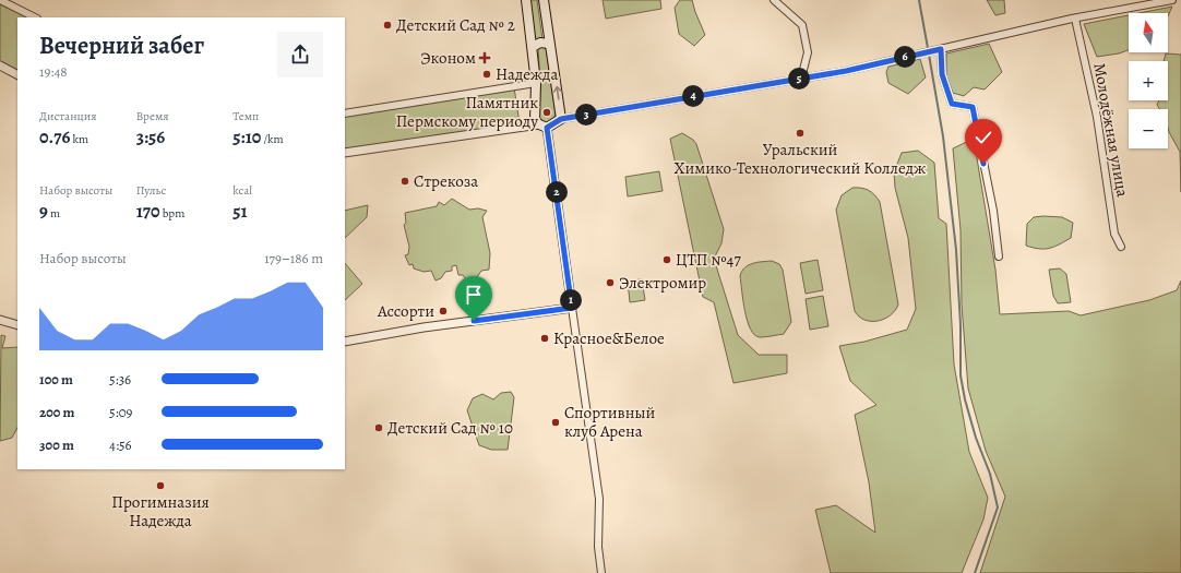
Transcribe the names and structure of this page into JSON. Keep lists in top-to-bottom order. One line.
{"streets":{"street":["Молодёжная улица"]},"places":{"other":["Детский Сад № 2","Надежда","Памятник Пермскому периоду","Уральский Химико-Технологический Колледж","Стрекоза","ЦТП №47","Электромир","Ассорти","Красное&Белое","Спортивный клуб Арена","Детский Сад № 10","Прогимназия Надежда"],"health":["Эконом"]},"north":"top","page":{"map_buttons":["+","−"],"heading":["Вечерний забег","19:48"],"pins":["6","5","4","3","2","1"],"stats":[["Дистанция","0.76 km"],["Время","3:56"],["Темп","5:10 /km"],["Набор высоты","9 m"],["Пульс","170 bpm"],["kcal","51"]],"chart":["Набор высоты","179–186 m"],"list":[{"name":"100 m","note":"5:36"},{"name":"200 m","note":"5:09"},{"name":"300 m","note":"4:56"}]}}
